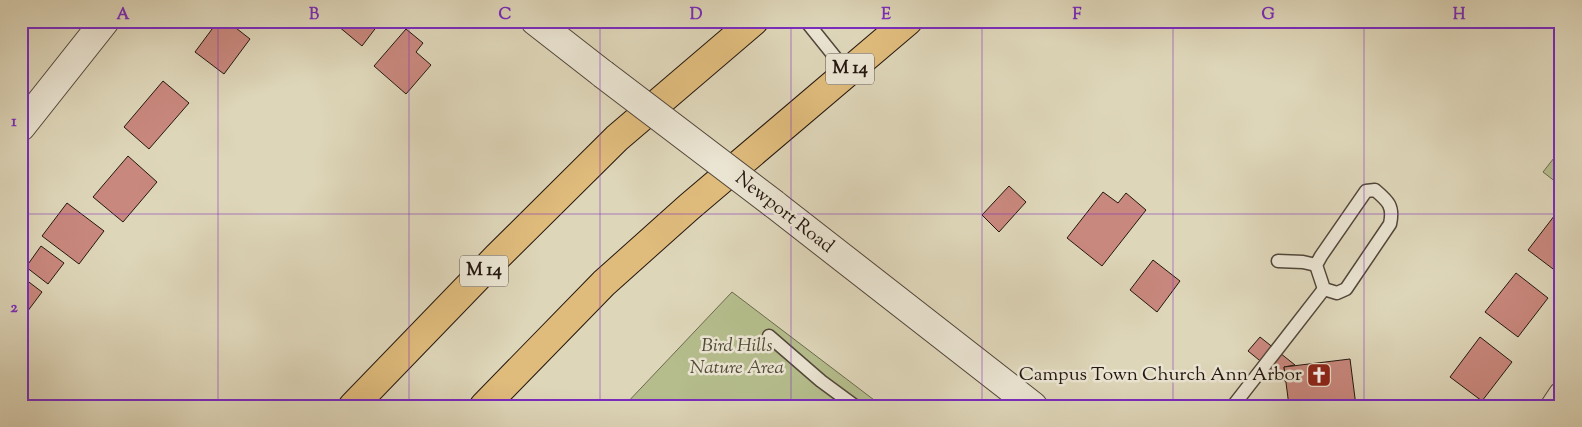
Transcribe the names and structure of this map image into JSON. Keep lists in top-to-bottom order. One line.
{"streets":{"highway":["M 14"],"street":["Newport Road"]},"parks":["Bird Hills Nature Area"],"places":{"church":["Campus Town Church Ann Arbor"]},"grid":{"columns":["A","B","C","D","E","F","G","H"],"rows":["1","2"]}}
